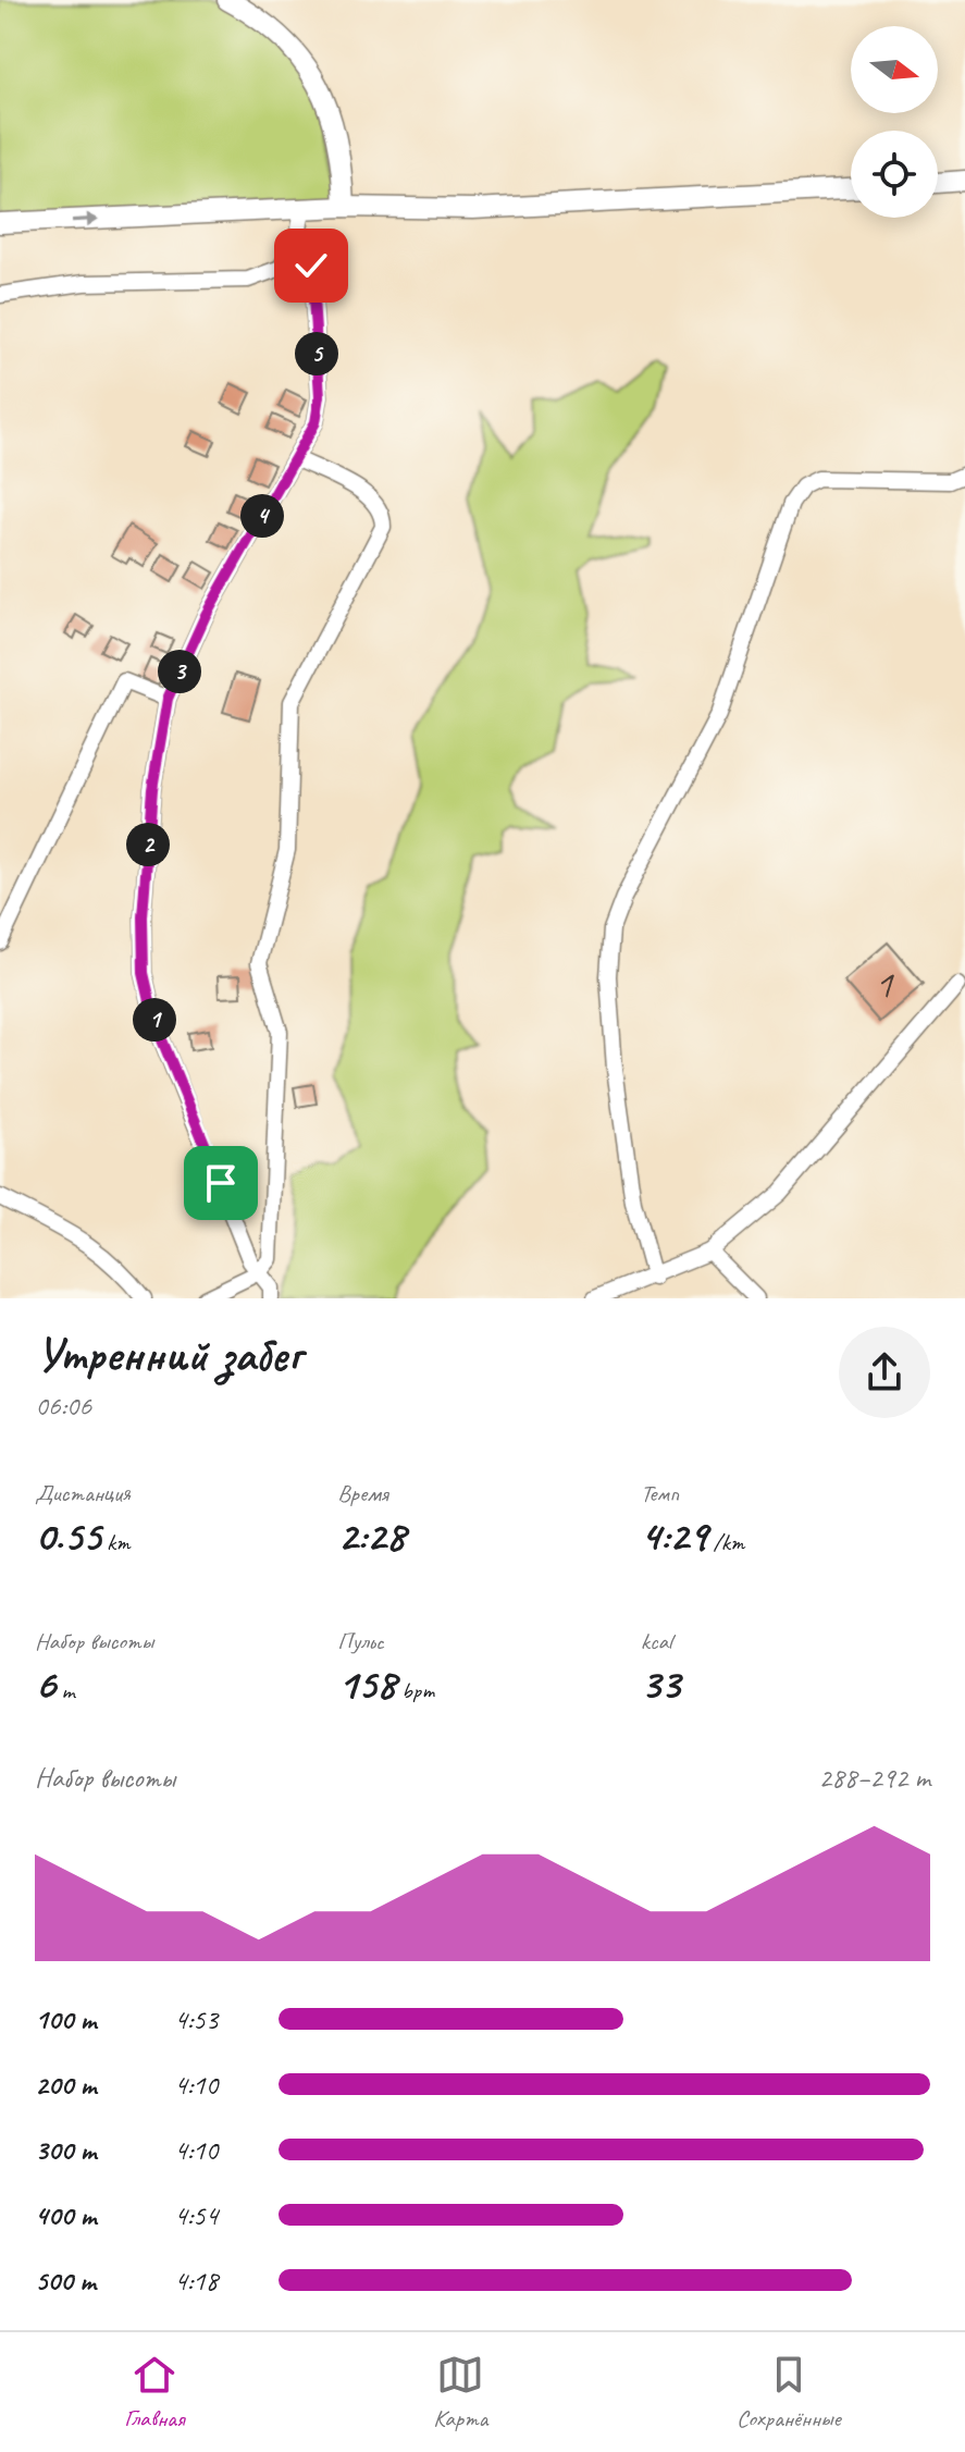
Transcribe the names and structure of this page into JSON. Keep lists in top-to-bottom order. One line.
{"house_numbers":["1"],"north":"right","page":{"pins":["5","4","3","2","1"],"heading":["Утренний забег","06:06"],"stats":[["Дистанция","0.55 km"],["Время","2:28"],["Темп","4:29 /km"],["Набор высоты","6 m"],["Пульс","158 bpm"],["kcal","33"]],"chart":["Набор высоты","288–292 m"],"list":[{"name":"100 m","note":"4:53"},{"name":"200 m","note":"4:10"},{"name":"300 m","note":"4:10"},{"name":"400 m","note":"4:54"},{"name":"500 m","note":"4:18"}],"tabs":["Главная","Карта","Сохранённые"]}}
